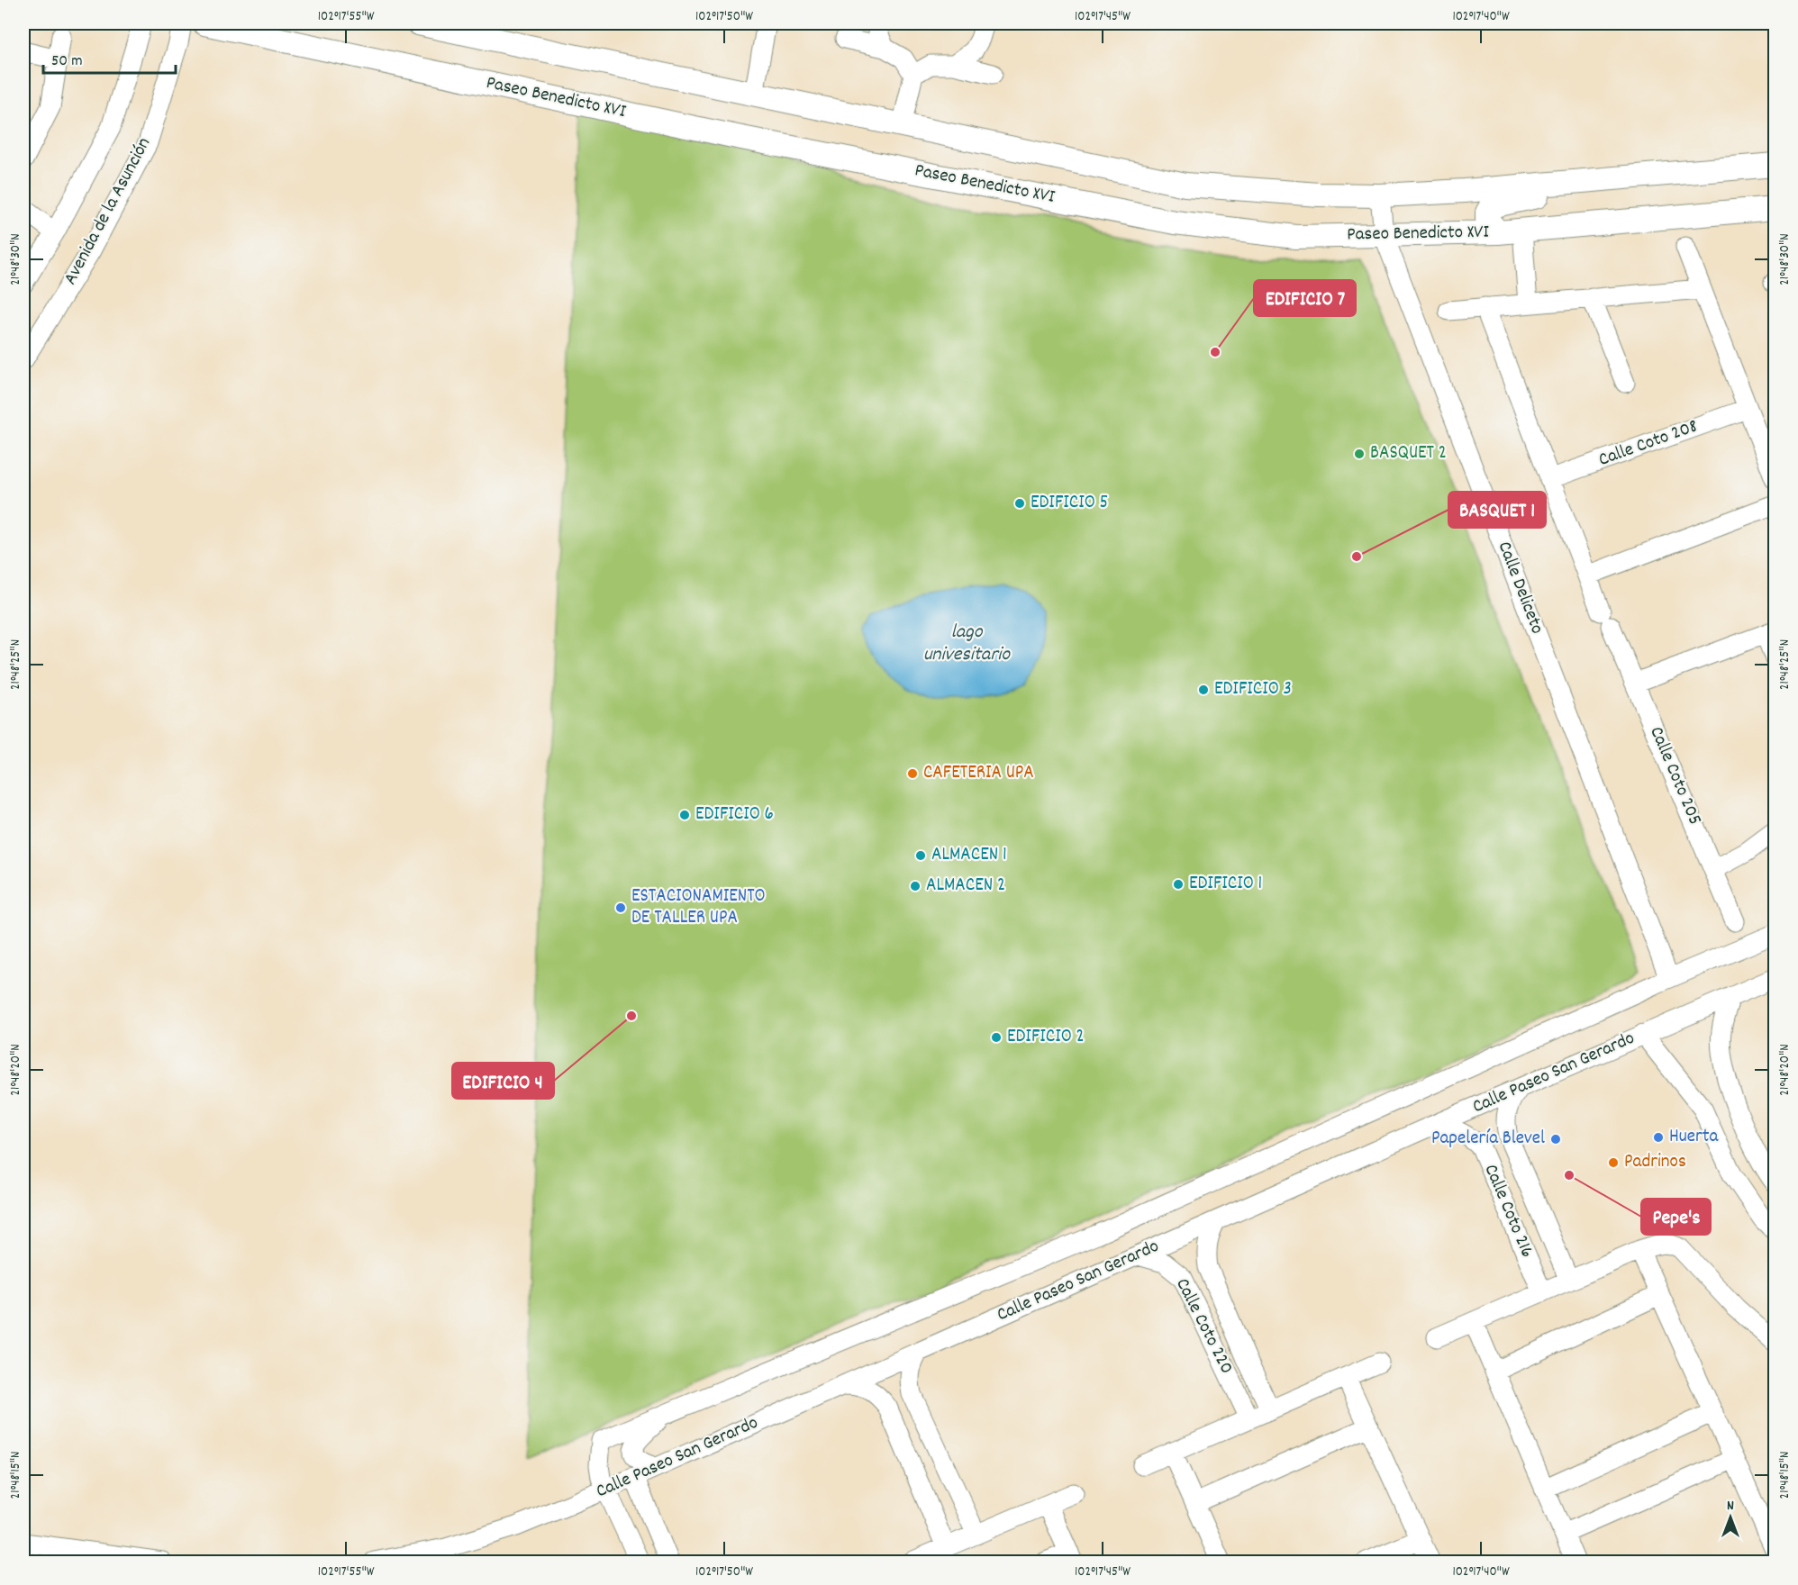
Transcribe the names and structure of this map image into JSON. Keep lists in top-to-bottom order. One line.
{"streets":{"street":["Paseo Benedicto XVI","Avenida de la Asunción","Calle Coto 208","Calle Deliceto","Calle Coto 205","Calle Paseo San Gerardo","Calle Coto 216","Calle Coto 220"]},"crossings":[["Paseo Benedicto XVI","Calle Deliceto"],["Calle Deliceto","Calle Paseo San Gerardo"],["Calle Paseo San Gerardo","Calle Coto 216"],["Calle Paseo San Gerardo","Calle Coto 220"]],"water":["lago univesitario"],"places":["EDIFICIO 7","BASQUET 2","EDIFICIO 5","BASQUET 1","EDIFICIO 3","CAFETERIA UPA","EDIFICIO 6","ALMACEN 1","EDIFICIO 1","ALMACEN 2","ESTACIONAMIENTO DE TALLER UPA","EDIFICIO 4","EDIFICIO 2","Huerta","Papelería Blevel","Padrinos","Pepe's"],"scale_bar":"50 m","north":"top","coordinates":["102°17'55\"W","102°17'50\"W","102°17'45\"W","102°17'40\"W","21°48'30\"N","21°48'25\"N","21°48'20\"N","21°48'15\"N"]}
